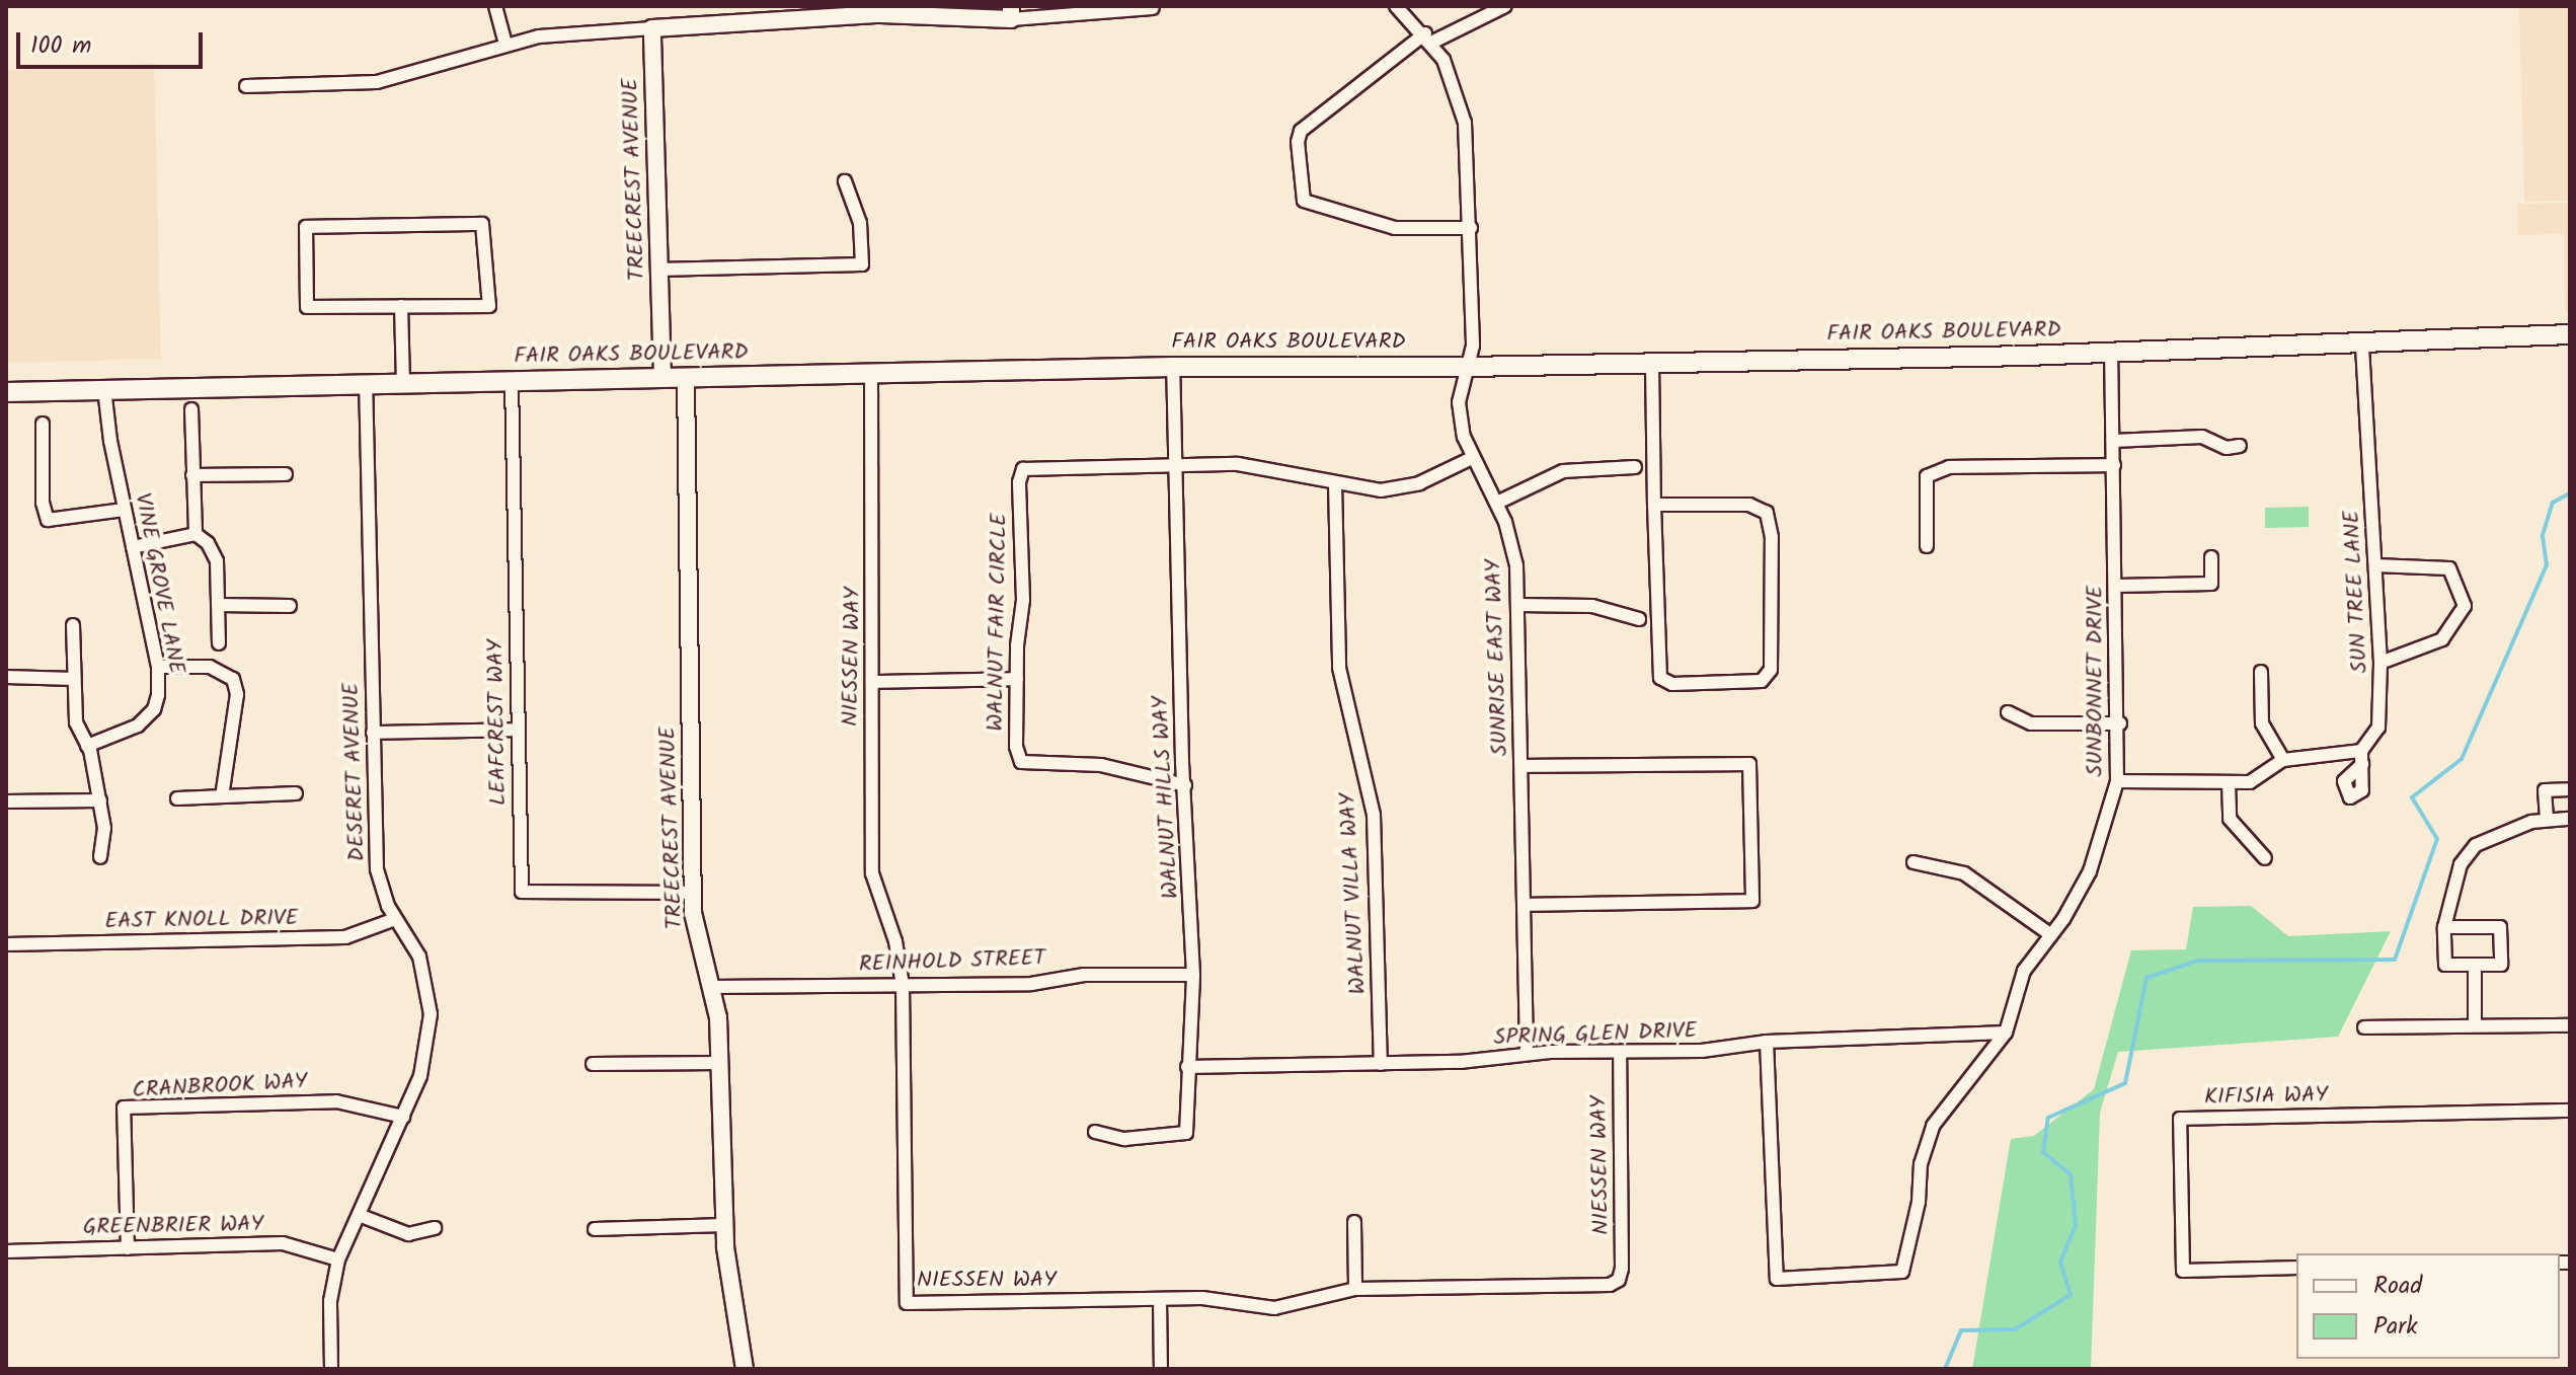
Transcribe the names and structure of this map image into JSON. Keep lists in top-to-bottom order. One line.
{"streets":{"main road":["FAIR OAKS BOULEVARD"],"street":["TREECREST AVENUE","VINE GROVE LANE","SUN TREE LANE","WALNUT FAIR CIRCLE","NIESSEN WAY","SUNRISE EAST WAY","SUNBONNET DRIVE","LEAFCREST WAY","DESERET AVENUE","WALNUT HILLS WAY","WALNUT VILLA WAY","EAST KNOLL DRIVE","REINHOLD STREET","SPRING GLEN DRIVE","CRANBROOK WAY","KIFISIA WAY","GREENBRIER WAY"]},"crossings":[["TREECREST AVENUE","FAIR OAKS BOULEVARD"],["TREECREST AVENUE","LEAFCREST WAY"],["TREECREST AVENUE","REINHOLD STREET"],["FAIR OAKS BOULEVARD","VINE GROVE LANE"],["FAIR OAKS BOULEVARD","SUN TREE LANE"],["FAIR OAKS BOULEVARD","NIESSEN WAY"],["FAIR OAKS BOULEVARD","SUNRISE EAST WAY"],["FAIR OAKS BOULEVARD","SUNBONNET DRIVE"],["FAIR OAKS BOULEVARD","LEAFCREST WAY"],["FAIR OAKS BOULEVARD","DESERET AVENUE"],["FAIR OAKS BOULEVARD","WALNUT HILLS WAY"],["SUN TREE LANE","SUNBONNET DRIVE"],["WALNUT FAIR CIRCLE","WALNUT HILLS WAY"],["NIESSEN WAY","REINHOLD STREET"],["NIESSEN WAY","SPRING GLEN DRIVE"],["SUNRISE EAST WAY","SPRING GLEN DRIVE"],["SUNBONNET DRIVE","SPRING GLEN DRIVE"],["DESERET AVENUE","EAST KNOLL DRIVE"],["DESERET AVENUE","CRANBROOK WAY"],["DESERET AVENUE","GREENBRIER WAY"],["WALNUT HILLS WAY","REINHOLD STREET"],["WALNUT HILLS WAY","SPRING GLEN DRIVE"],["WALNUT VILLA WAY","SPRING GLEN DRIVE"],["CRANBROOK WAY","GREENBRIER WAY"]],"legend":["Road","Park"],"scale_bar":"100 m"}
